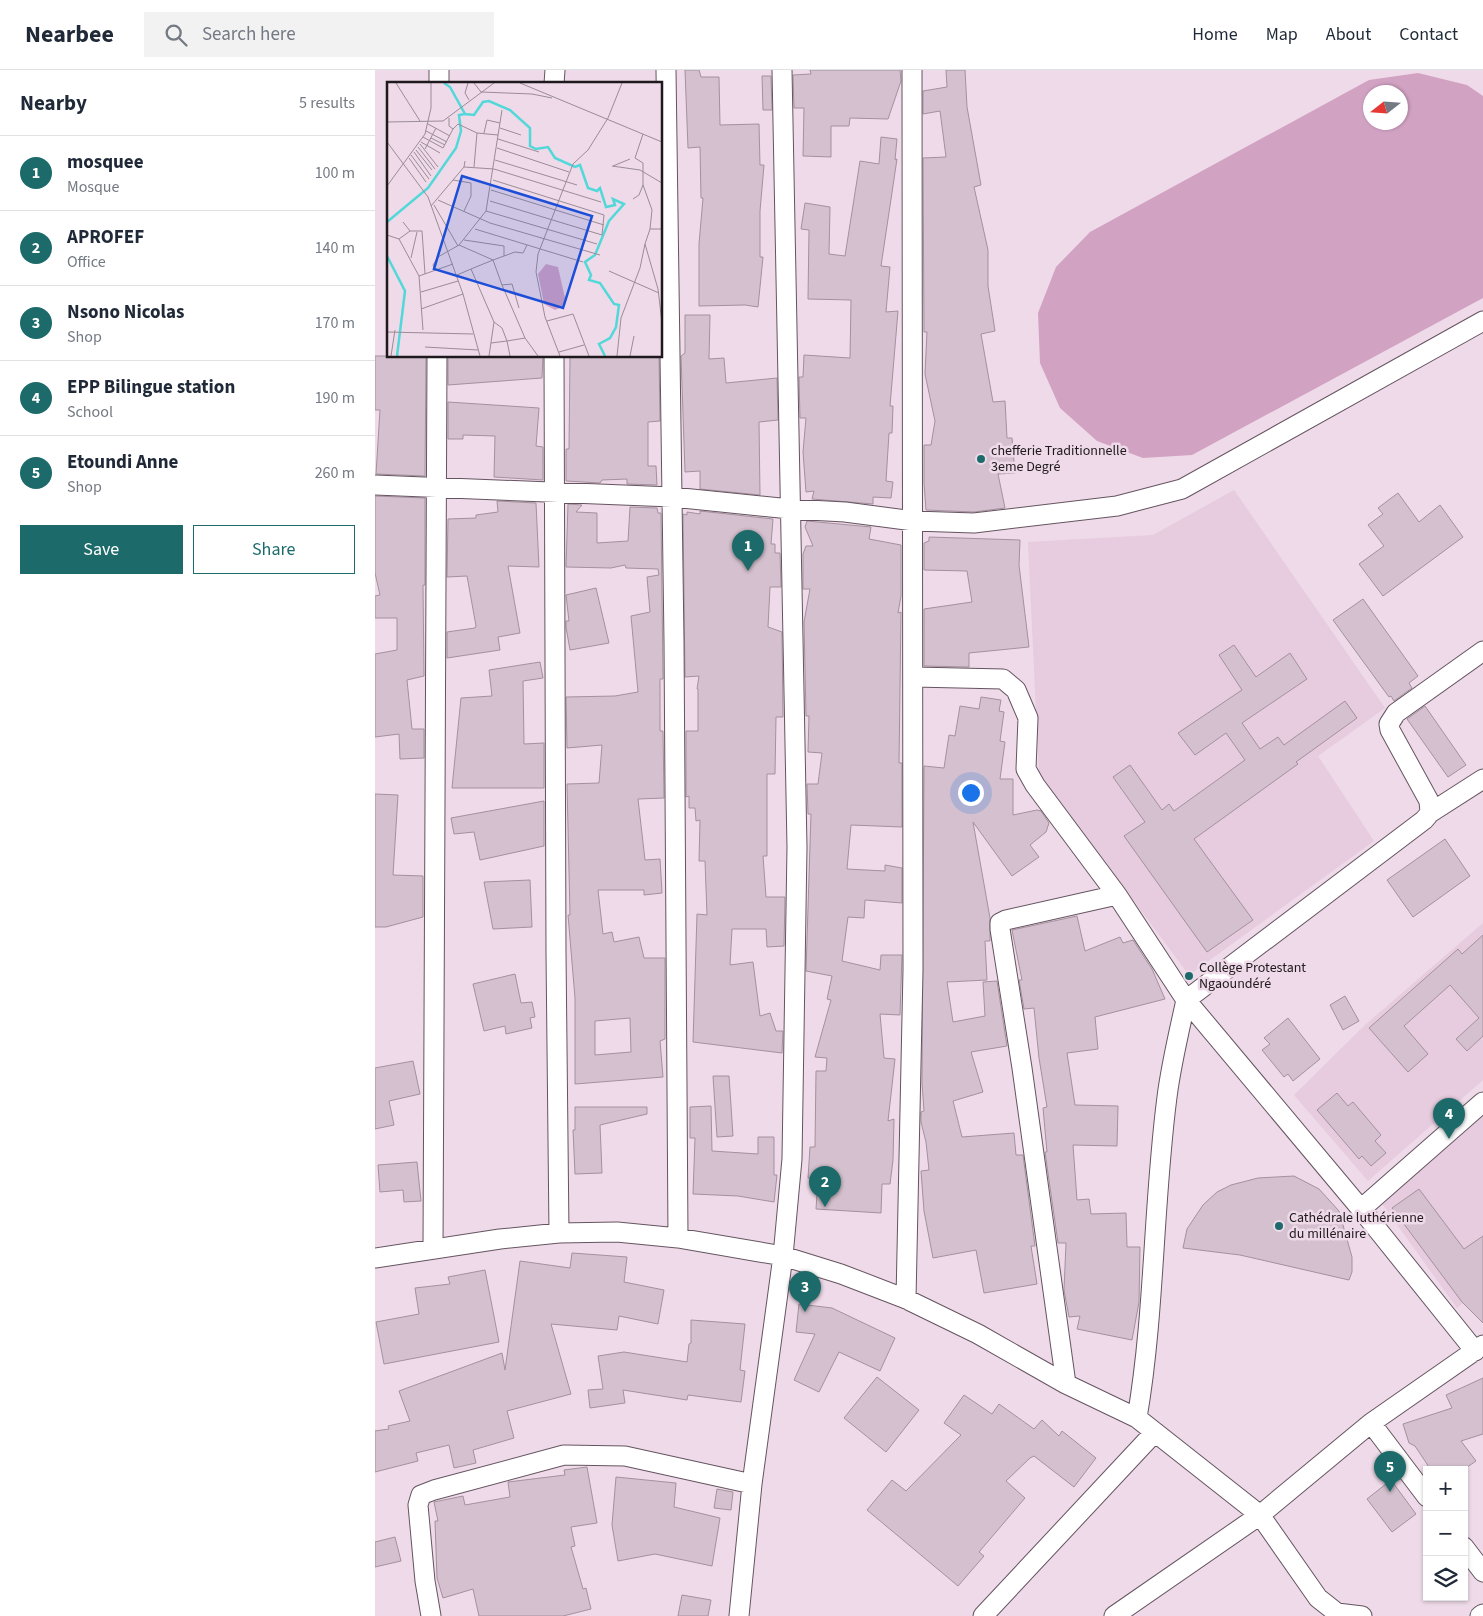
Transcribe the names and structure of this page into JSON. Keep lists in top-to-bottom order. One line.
{"places":["chefferie Traditionnelle 3eme Degré","Collège Protestant Ngaoundéré","Cathédrale luthérienne du millénaire"],"north":"left","page":{"header":"Nearbee","search":"Search here","nav":["Home","Map","About","Contact"],"heading":["Nearby","5 results"],"list":[{"mark":"1","name":"mosquee","note":"Mosque","value":"100 m"},{"mark":"2","name":"APROFEF","note":"Office","value":"140 m"},{"mark":"3","name":"Nsono Nicolas","note":"Shop","value":"170 m"},{"mark":"4","name":"EPP Bilingue station","note":"School","value":"190 m"},{"mark":"5","name":"Etoundi Anne","note":"Shop","value":"260 m"}],"buttons":["Save","Share"],"pins":["1","4","2","3","5"],"map_buttons":["+","−"]}}
